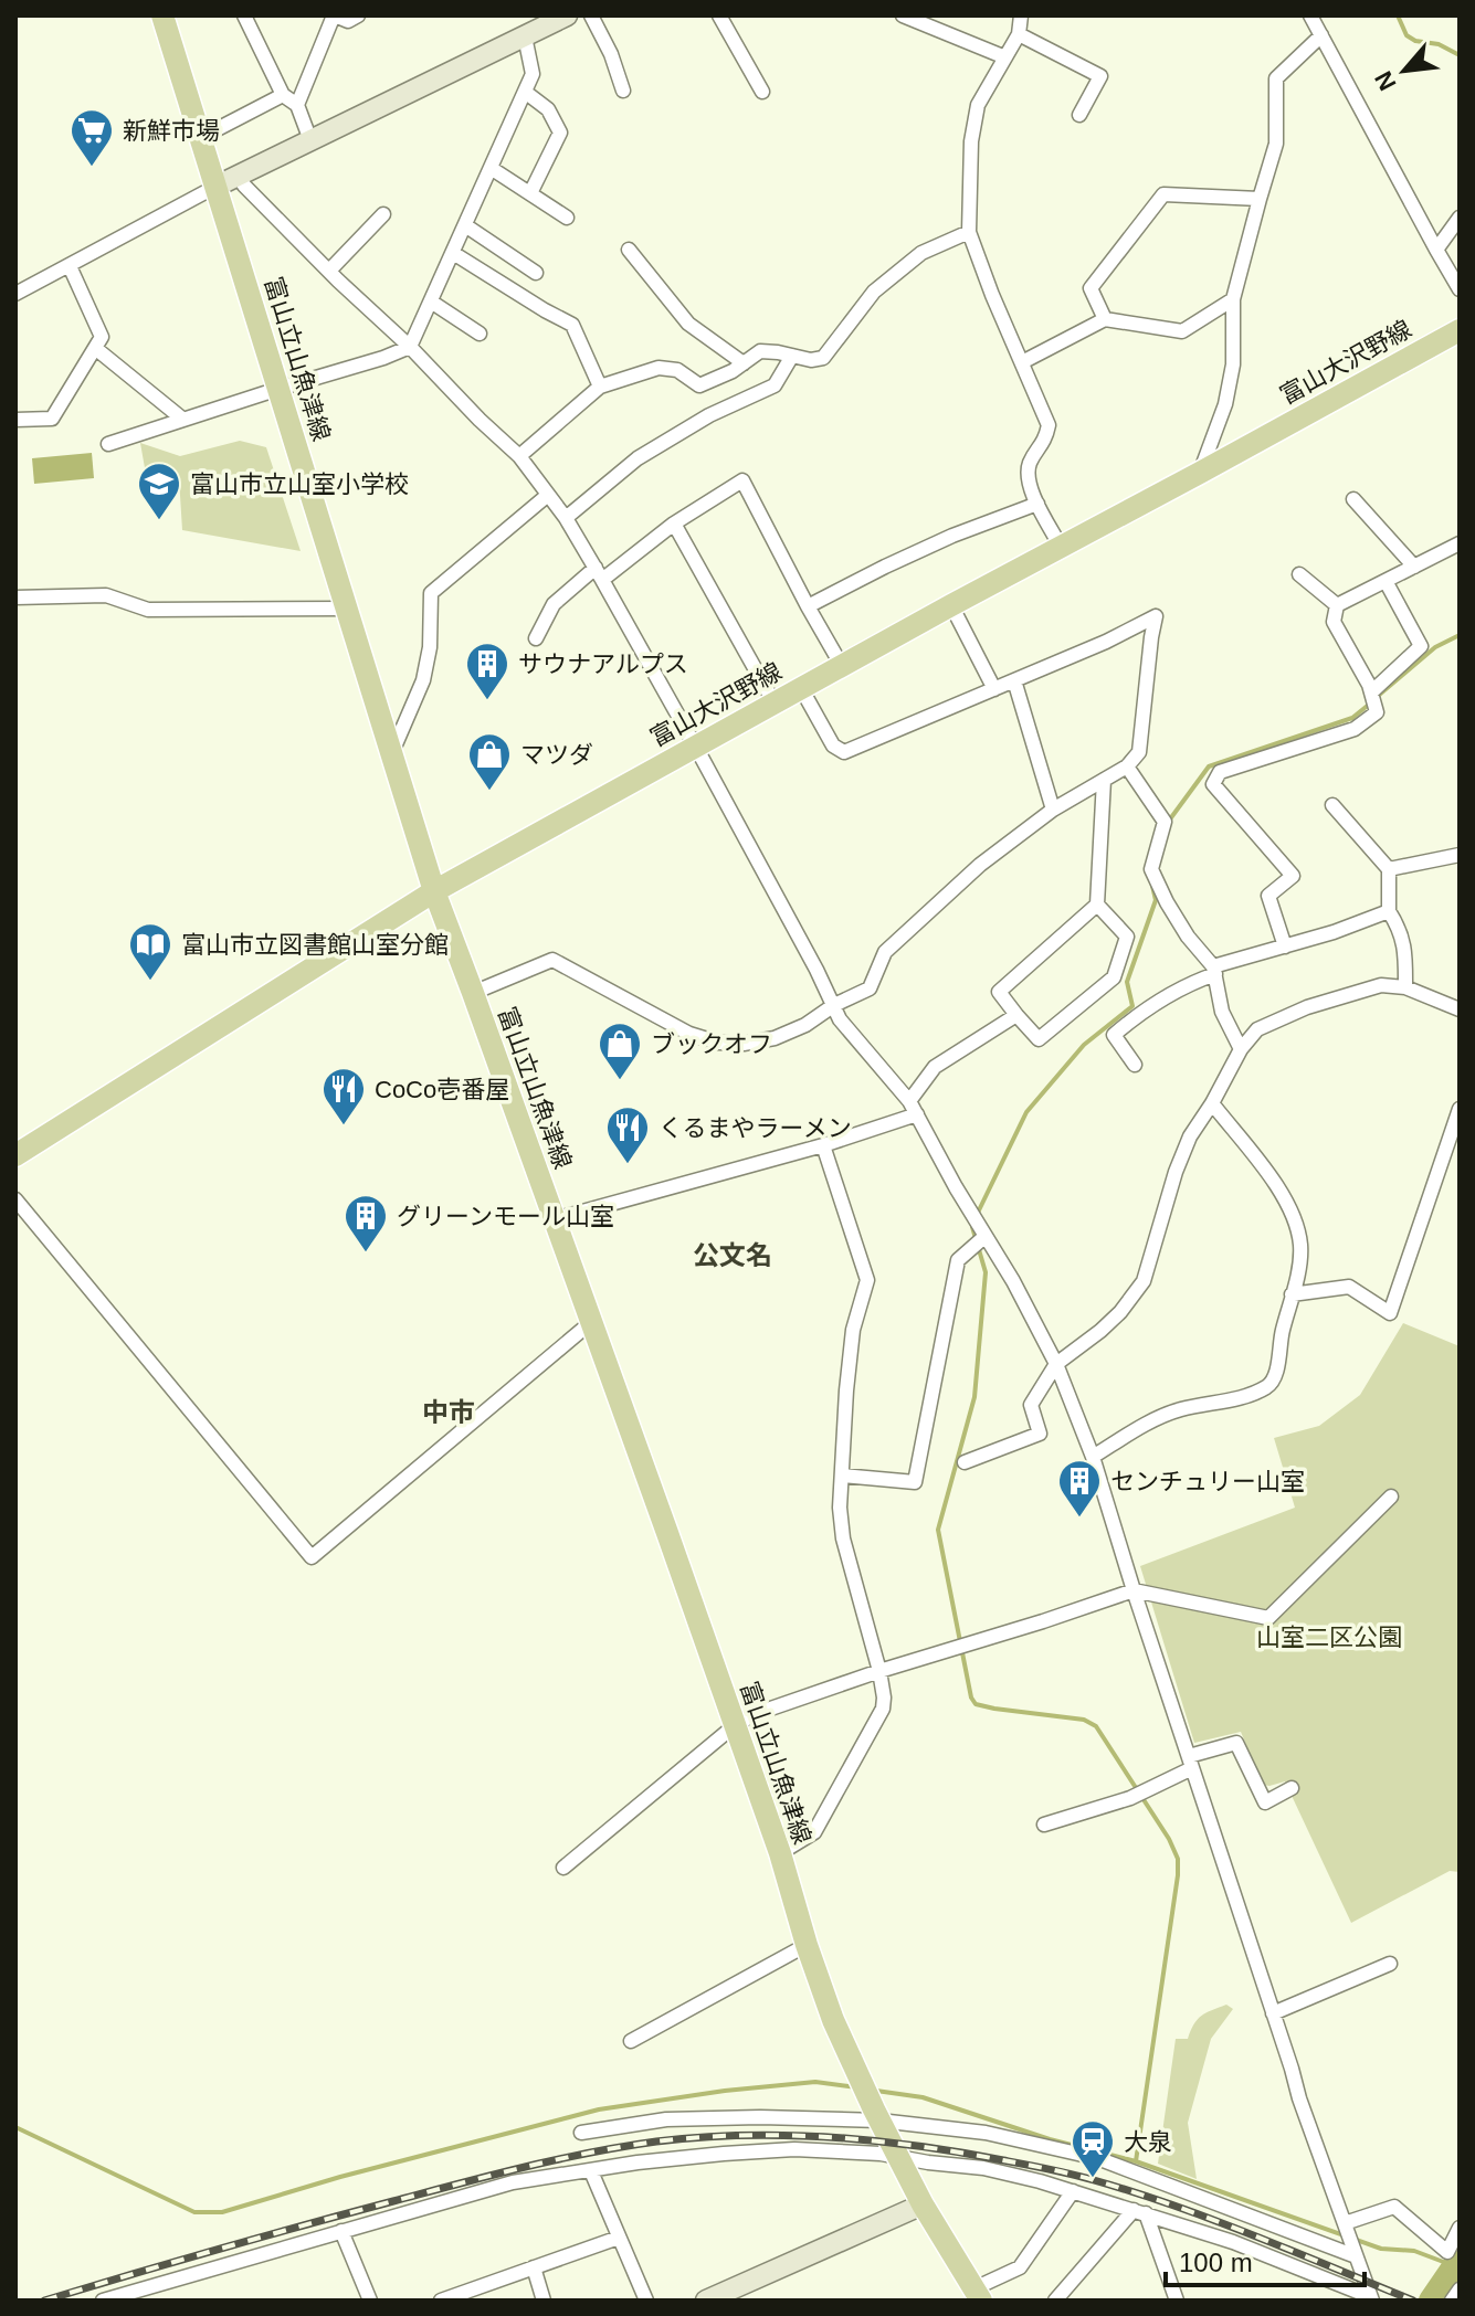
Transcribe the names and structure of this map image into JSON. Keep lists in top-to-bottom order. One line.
{"streets":{"main road":["富山立山魚津線","富山大沢野線"]},"crossings":[["富山立山魚津線","富山大沢野線"]],"districts":["公文名","中市"],"parks":["山室二区公園"],"places":{"supermarket":["新鮮市場"],"school or university":["富山市立山室小学校"],"building":["サウナアルプス","グリーンモール山室","センチュリー山室"],"shop":["マツダ","ブックオフ"],"library":["富山市立図書館山室分館"],"restaurant":["CoCo壱番屋","くるまやラーメン"],"station":["大泉"]},"scale_bar":"100 m","north":"bottom left"}
